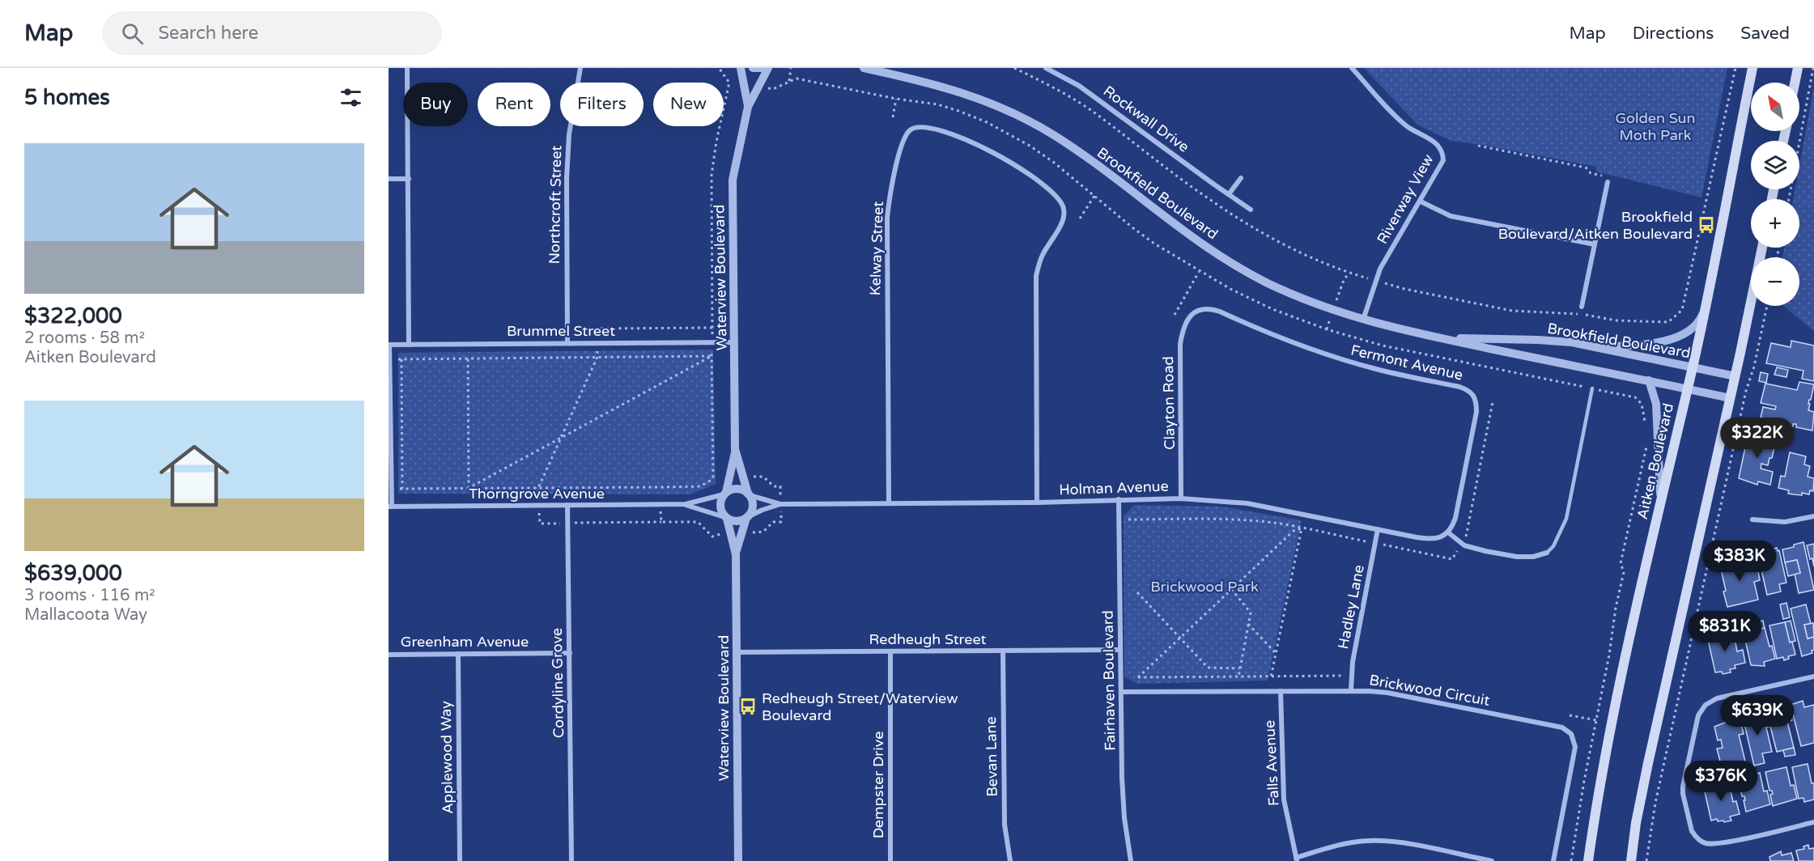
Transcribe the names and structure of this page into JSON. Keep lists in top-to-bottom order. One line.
{"streets":{"main road":["Aitken Boulevard"],"street":["Rockwall Drive","Brookfield Boulevard","Riverway View","Northcroft Street","Kelway Street","Waterview Boulevard","Brummel Street","Fermont Avenue","Clayton Road","Holman Avenue","Thorngrove Avenue","Hadley Lane","Redheugh Street","Greenham Avenue","Fairhaven Boulevard","Cordyline Grove","Brickwood Circuit","Bevan Lane","Applewood Way","Falls Avenue","Dempster Drive"]},"crossings":[["Brookfield Boulevard","Riverway View"],["Brookfield Boulevard","Aitken Boulevard"],["Northcroft Street","Brummel Street"],["Kelway Street","Holman Avenue"],["Waterview Boulevard","Brummel Street"],["Waterview Boulevard","Holman Avenue"],["Waterview Boulevard","Thorngrove Avenue"],["Waterview Boulevard","Redheugh Street"],["Fermont Avenue","Clayton Road"],["Fermont Avenue","Holman Avenue"],["Clayton Road","Holman Avenue"],["Holman Avenue","Thorngrove Avenue"],["Holman Avenue","Hadley Lane"],["Holman Avenue","Fairhaven Boulevard"],["Thorngrove Avenue","Cordyline Grove"],["Hadley Lane","Brickwood Circuit"],["Redheugh Street","Fairhaven Boulevard"],["Redheugh Street","Bevan Lane"],["Redheugh Street","Dempster Drive"],["Greenham Avenue","Cordyline Grove"],["Greenham Avenue","Applewood Way"],["Fairhaven Boulevard","Brickwood Circuit"],["Brickwood Circuit","Falls Avenue"]],"parks":["Golden Sun Moth Park","Brickwood Park"],"places":{"bus stop":["Brookfield Boulevard/Aitken Boulevard","Redheugh Street/Waterview Boulevard"]},"north":"top left","page":{"header":"Map","search":"Search here","nav":["Map","Directions","Saved"],"heading":"5 homes","map_buttons":["+","−"],"chip":["Buy","Rent","Filters","New"],"list":[{"name":"$322,000","note":"2 rooms · 58 m² · Aitken Boulevard"},{"name":"$639,000","note":"3 rooms · 116 m² · Mallacoota Way"}],"price":["$322K","$383K","$831K","$639K","$376K"]}}
